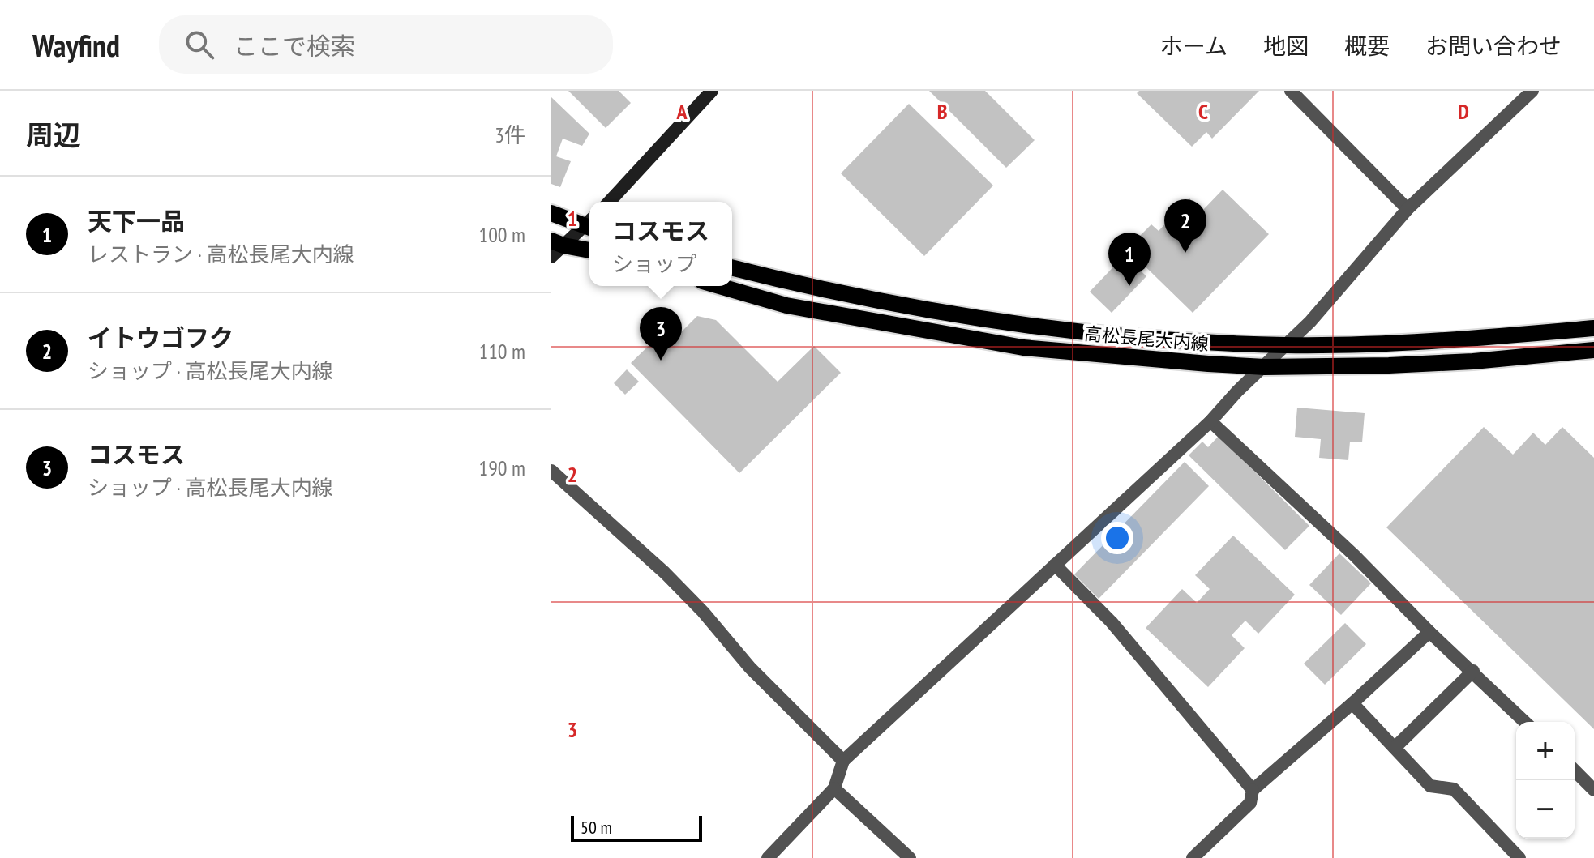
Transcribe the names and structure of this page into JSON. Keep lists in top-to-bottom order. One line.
{"streets":{"main road":["高松長尾大内線"]},"scale_bar":"50 m","page":{"header":"Wayfind","search":"ここで検索","nav":["ホーム","地図","概要","お問い合わせ"],"heading":["周辺","3件"],"list":[{"mark":"1","name":"天下一品","note":"レストラン · 高松長尾大内線","value":"100 m"},{"mark":"2","name":"イトウゴフク","note":"ショップ · 高松長尾大内線","value":"110 m"},{"mark":"3","name":"コスモス","note":"ショップ · 高松長尾大内線","value":"190 m"}],"pins":["2","1","3"],"popup":["コスモス","ショップ"],"map_buttons":["+","−"],"scale":"50 m"},"grid":{"columns":["A","B","C","D"],"rows":["1","2","3"]}}
